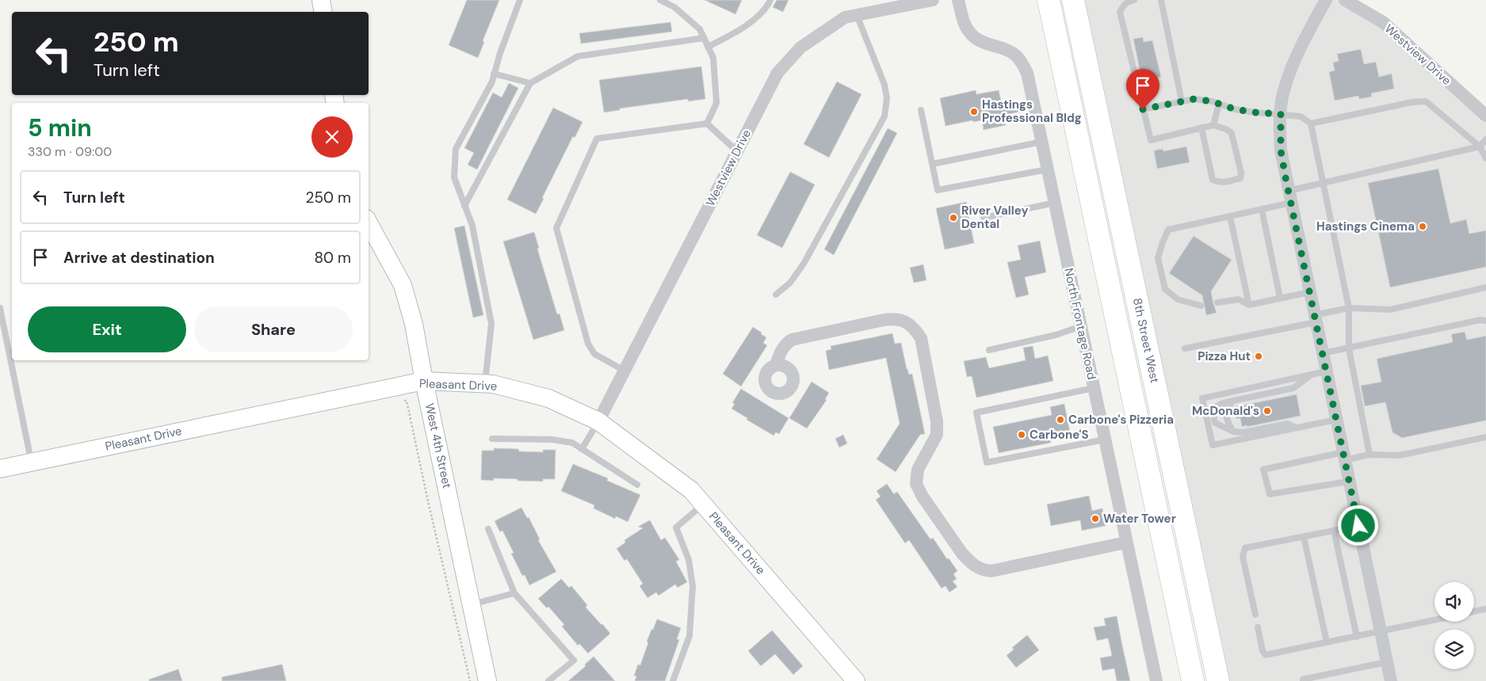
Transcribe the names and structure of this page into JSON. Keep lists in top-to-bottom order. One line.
{"streets":{"highway":["8th Street West"],"street":["Westview Drive","North Frontage Road","Pleasant Drive","West 4th Street"]},"crossings":[["Westview Drive","Pleasant Drive"],["Pleasant Drive","West 4th Street"]],"places":["Hastings Professional Bldg","River Valley Dental","Hastings Cinema","Pizza Hut","McDonald's","Carbone's Pizzeria","Carbone'S","Water Tower"],"page":{"turn":["250 m","Turn left"],"heading":["5 min","330 m · 09:00"],"list":[{"name":"Turn left","value":"250 m"},{"name":"Arrive at destination","value":"80 m"}],"buttons":["Exit","Share"]}}
